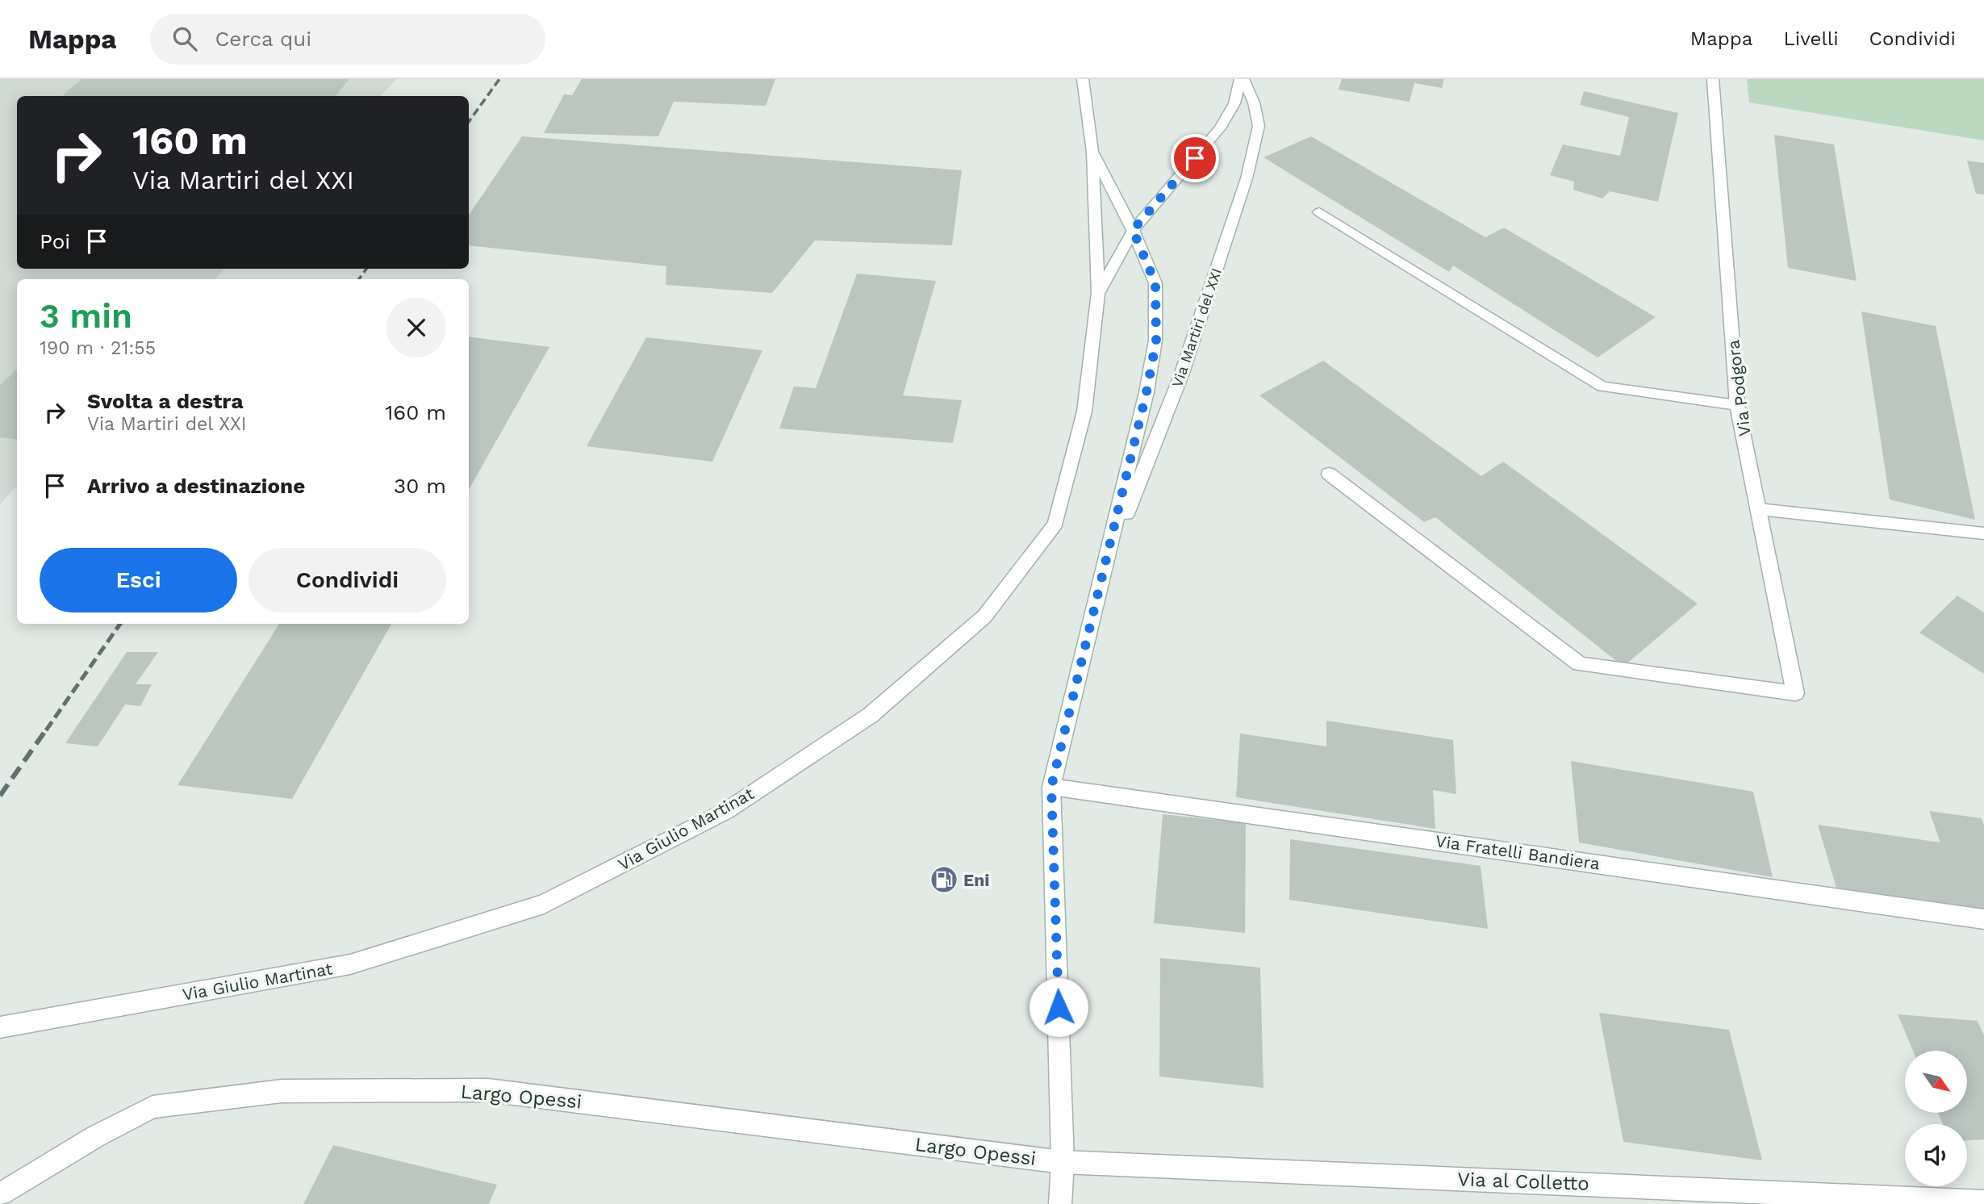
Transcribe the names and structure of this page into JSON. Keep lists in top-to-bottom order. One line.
{"streets":{"street":["Via Martiri del XXI","Via Podgora","Via Giulio Martinat","Via Fratelli Bandiera","Largo Opessi","Via al Colletto"]},"crossings":[["Via Martiri del XXI","Via Giulio Martinat"],["Via Martiri del XXI","Via Fratelli Bandiera"],["Via Martiri del XXI","Largo Opessi"],["Via Martiri del XXI","Via al Colletto"],["Largo Opessi","Via al Colletto"]],"places":{"fuel station":["Eni"]},"north":"bottom right","page":{"header":"Mappa","search":"Cerca qui","nav":["Mappa","Livelli","Condividi"],"turn":["160 m","Via Martiri del XXI"],"then":"Poi","heading":["3 min","190 m · 21:55"],"list":[{"name":"Svolta a destra","note":"Via Martiri del XXI","value":"160 m"},{"name":"Arrivo a destinazione","value":"30 m"}],"buttons":["Esci","Condividi"]}}
